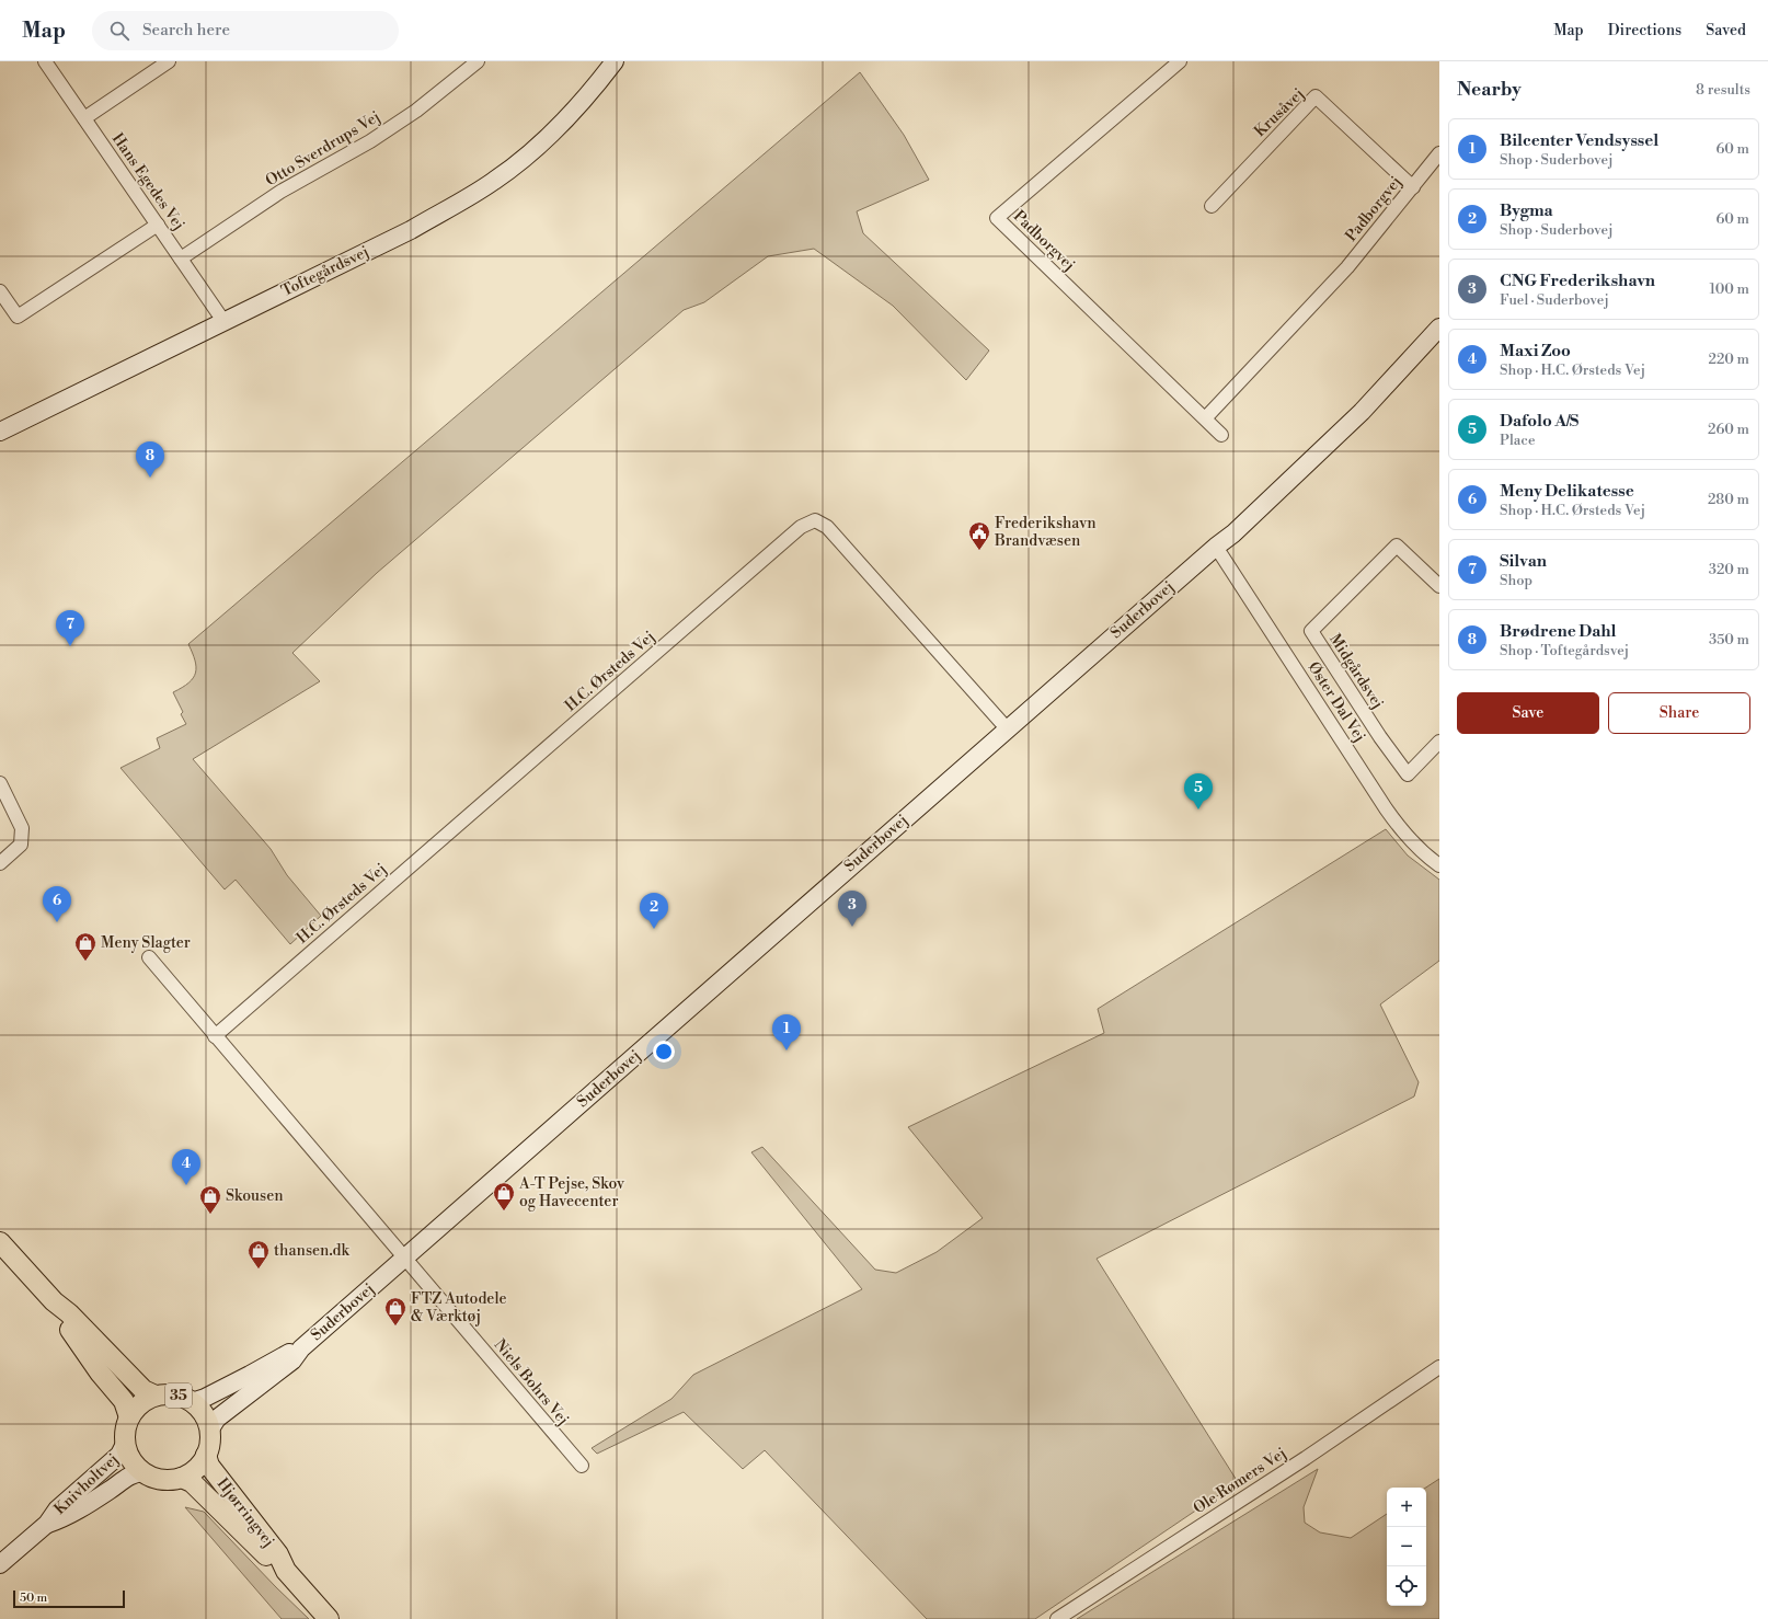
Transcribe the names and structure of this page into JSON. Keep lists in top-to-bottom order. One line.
{"streets":{"main road":["35","Hjørringvej"],"street":["Krusåvej","Otto Sverdrups Vej","Hans Egedes Vej","Padborgvej","Toftegårdsvej","Suderbovej","H.C. Ørsteds Vej","Midgårdsvej","Øster Dal Vej","Niels Bohrs Vej","Ole Rømers Vej","Knivholtvej"]},"crossings":[["Krusåvej","Padborgvej"],["Otto Sverdrups Vej","Hans Egedes Vej"],["Hans Egedes Vej","Toftegårdsvej"],["Suderbovej","H.C. Ørsteds Vej"],["Suderbovej","Øster Dal Vej"],["Suderbovej","Niels Bohrs Vej"],["Suderbovej","35"],["Suderbovej","Knivholtvej"],["Suderbovej","Hjørringvej"],["35","Knivholtvej"],["35","Hjørringvej"],["Knivholtvej","Hjørringvej"]],"places":{"public building":["Frederikshavn Brandvæsen"],"shop":["Meny Slagter","A-T Pejse, Skov og Havecenter","Skousen","thansen.dk","FTZ Autodele & Værktøj"]},"scale_bar":"50 m","page":{"header":"Map","search":"Search here","nav":["Map","Directions","Saved"],"heading":["Nearby","8 results"],"list":[{"mark":"1","name":"Bilcenter Vendsyssel","note":"Shop · Suderbovej","value":"60 m"},{"mark":"2","name":"Bygma","note":"Shop · Suderbovej","value":"60 m"},{"mark":"3","name":"CNG Frederikshavn","note":"Fuel · Suderbovej","value":"100 m"},{"mark":"4","name":"Maxi Zoo","note":"Shop · H.C. Ørsteds Vej","value":"220 m"},{"mark":"5","name":"Dafolo A/S","note":"Place","value":"260 m"},{"mark":"6","name":"Meny Delikatesse","note":"Shop · H.C. Ørsteds Vej","value":"280 m"},{"mark":"7","name":"Silvan","note":"Shop","value":"320 m"},{"mark":"8","name":"Brødrene Dahl","note":"Shop · Toftegårdsvej","value":"350 m"}],"pins":["8","7","5","6","3","2","1","4"],"buttons":["Save","Share"],"map_buttons":["+","−"],"scale":"50 m"}}
